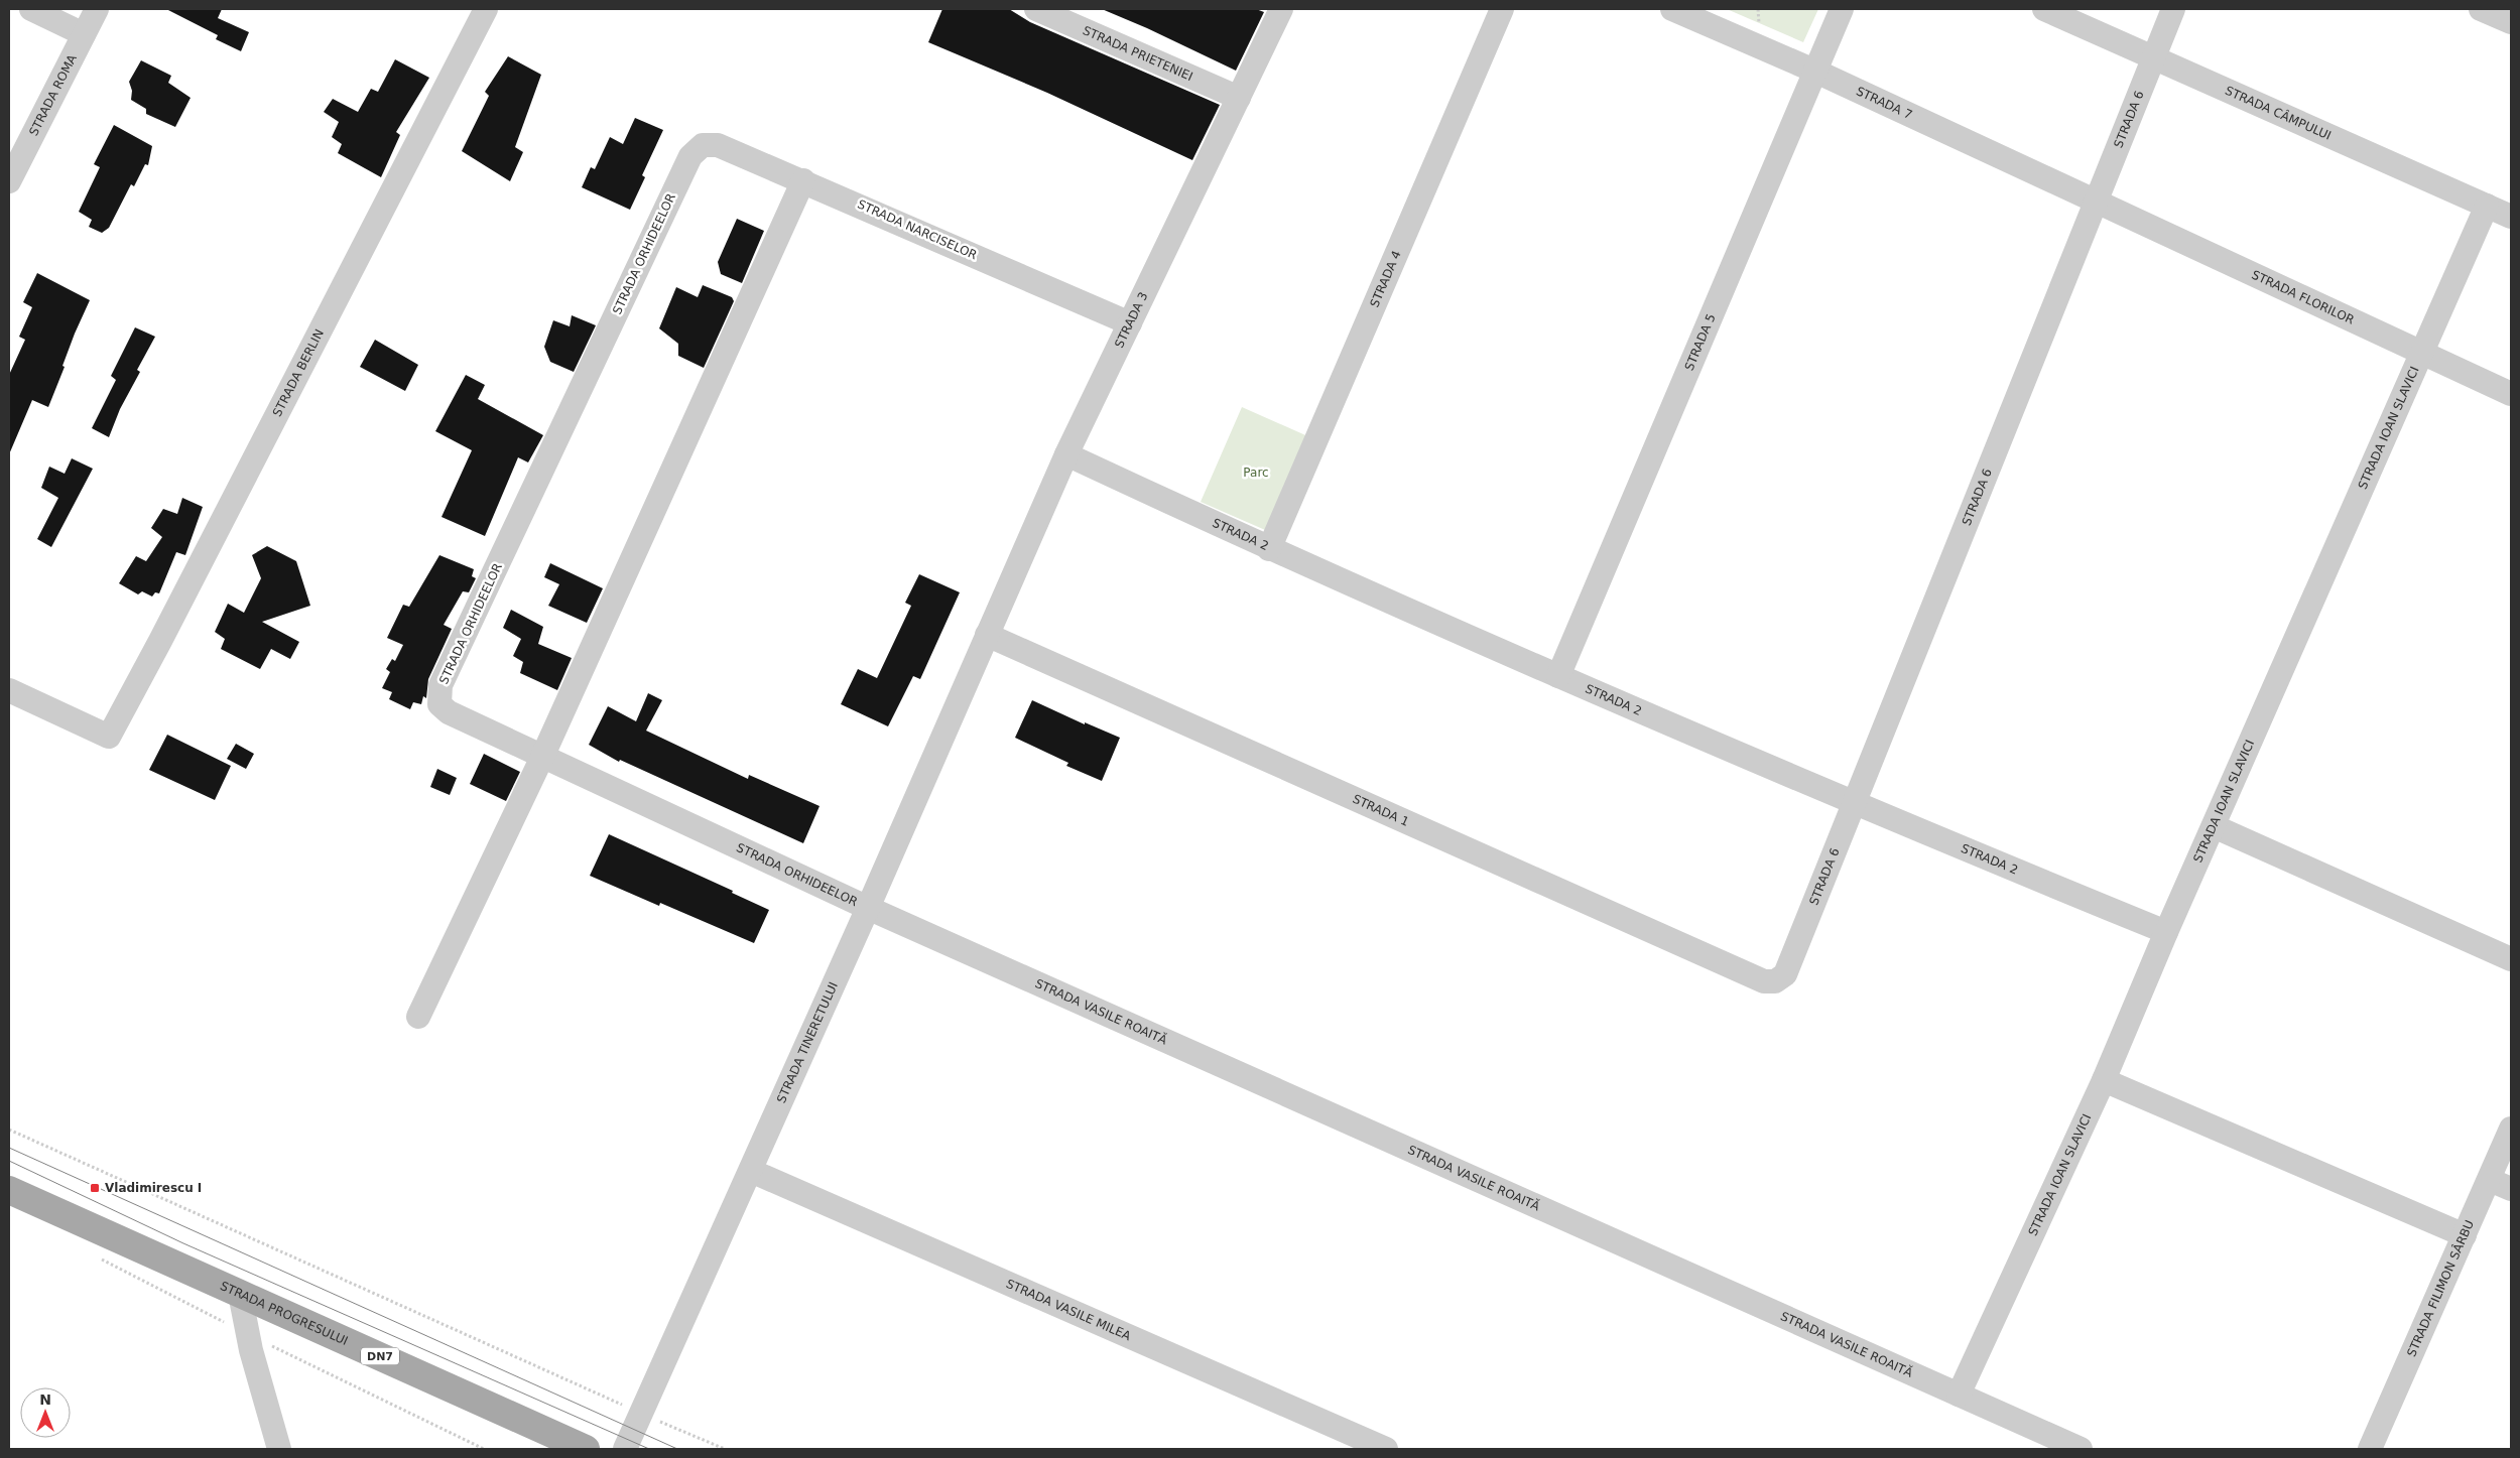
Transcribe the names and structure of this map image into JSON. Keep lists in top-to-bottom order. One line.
{"streets":{"main road":["STRADA PROGRESULUI","DN7"],"street":["STRADA PRIETENIEI","STRADA ROMA","STRADA 7","STRADA CÂMPULUI","STRADA 6","STRADA NARCISELOR","STRADA ORHIDEELOR","STRADA 4","STRADA FLORILOR","STRADA 3","STRADA 5","STRADA BERLIN","STRADA IOAN SLAVICI","STRADA 2","STRADA 1","STRADA VASILE ROAITĂ","STRADA TINERETULUI","STRADA FILIMON SÂRBU","STRADA VASILE MILEA"]},"crossings":[["STRADA PRIETENIEI","STRADA 3"],["STRADA 7","STRADA 6"],["STRADA 7","STRADA FLORILOR"],["STRADA 7","STRADA 5"],["STRADA CÂMPULUI","STRADA 6"],["STRADA CÂMPULUI","STRADA IOAN SLAVICI"],["STRADA 6","STRADA FLORILOR"],["STRADA 6","STRADA 2"],["STRADA 6","STRADA 1"],["STRADA NARCISELOR","STRADA ORHIDEELOR"],["STRADA NARCISELOR","STRADA 3"],["STRADA ORHIDEELOR","STRADA VASILE ROAITĂ"],["STRADA ORHIDEELOR","STRADA TINERETULUI"],["STRADA 4","STRADA 2"],["STRADA FLORILOR","STRADA IOAN SLAVICI"],["STRADA 3","STRADA 2"],["STRADA 3","STRADA 1"],["STRADA 3","STRADA TINERETULUI"],["STRADA 5","STRADA 2"],["STRADA IOAN SLAVICI","STRADA 2"],["STRADA IOAN SLAVICI","STRADA VASILE ROAITĂ"],["STRADA 1","STRADA TINERETULUI"],["STRADA VASILE ROAITĂ","STRADA TINERETULUI"],["STRADA TINERETULUI","STRADA VASILE MILEA"]],"parks":["Parc"],"places":{"transit":["Vladimirescu I"]},"north":"top"}
